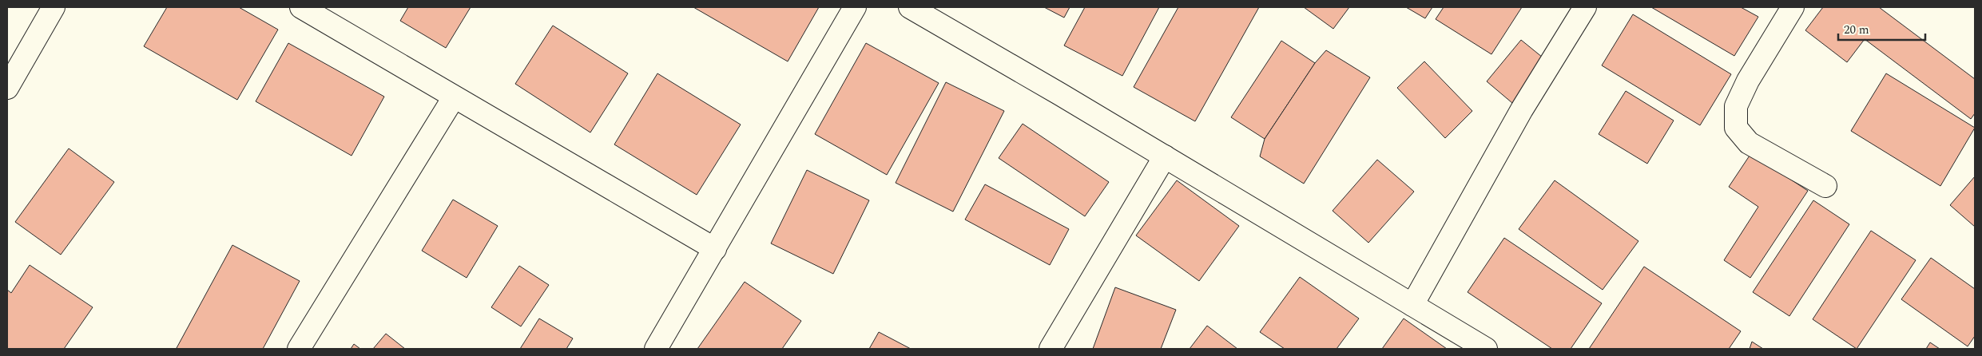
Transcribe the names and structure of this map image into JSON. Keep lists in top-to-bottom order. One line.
{"scale_bar":"20 m"}
